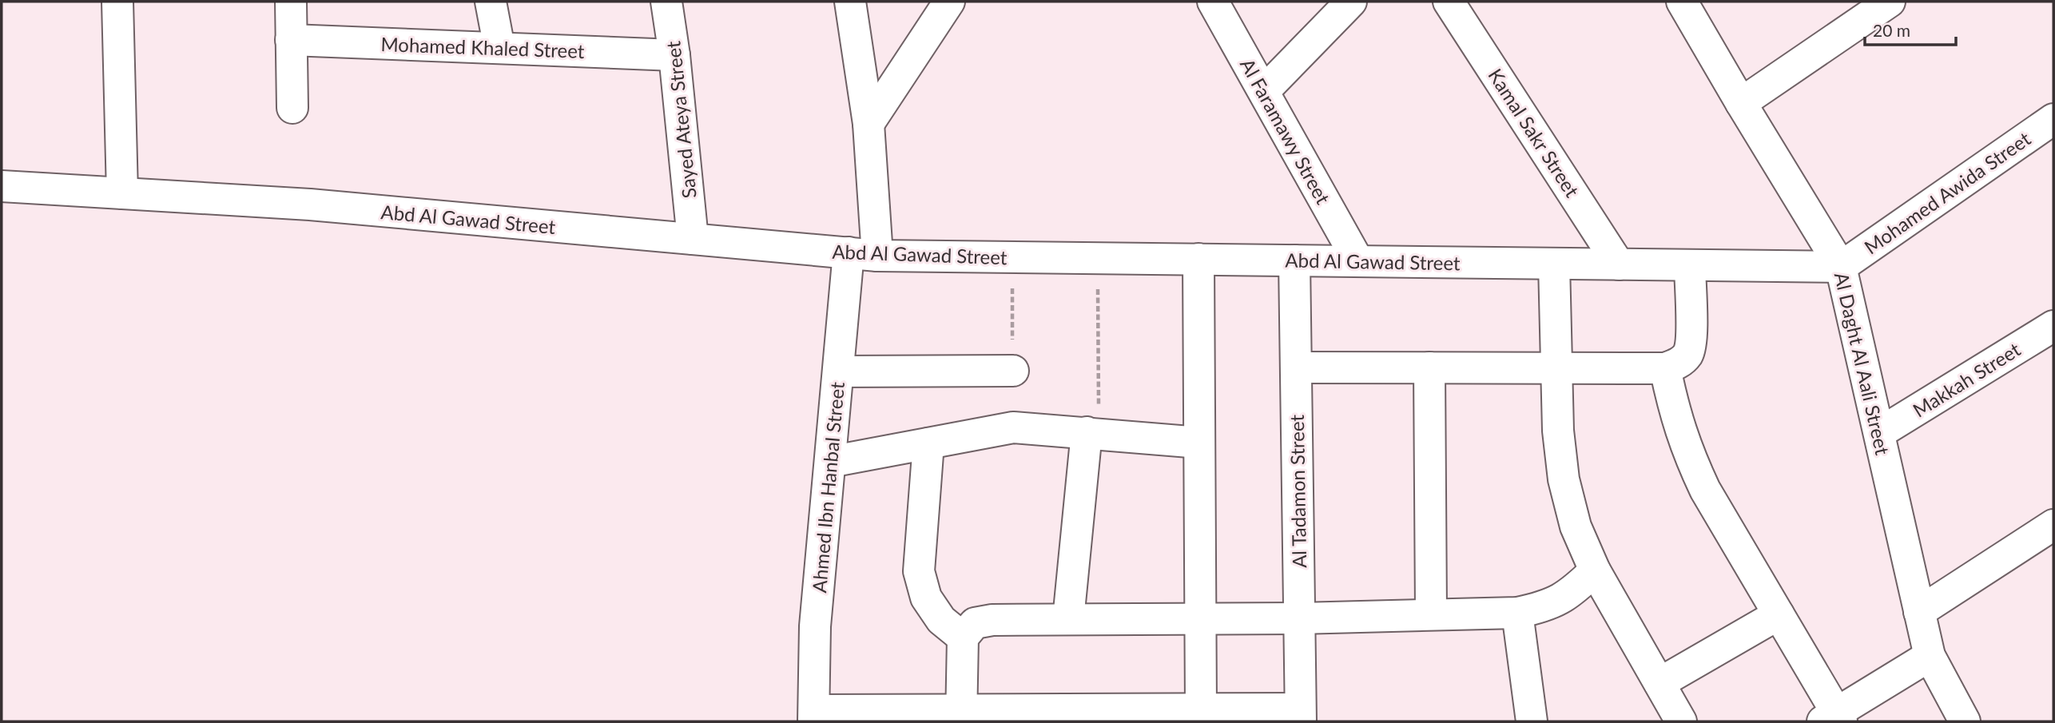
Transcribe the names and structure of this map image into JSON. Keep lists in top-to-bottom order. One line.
{"streets":{"street":["Mohamed Khaled Street","Sayed Ateya Street","Al Faramawy Street","Kamal Sakr Street","Mohamed Awida Street","Abd Al Gawad Street","Al Daght Al Aali Street","Makkah Street","Ahmed Ibn Hanbal Street","Al Tadamon Street"]},"crossings":[["Mohamed Khaled Street","Sayed Ateya Street"],["Sayed Ateya Street","Abd Al Gawad Street"],["Al Faramawy Street","Abd Al Gawad Street"],["Kamal Sakr Street","Abd Al Gawad Street"],["Mohamed Awida Street","Abd Al Gawad Street"],["Mohamed Awida Street","Al Daght Al Aali Street"],["Abd Al Gawad Street","Al Daght Al Aali Street"],["Abd Al Gawad Street","Ahmed Ibn Hanbal Street"],["Abd Al Gawad Street","Al Tadamon Street"],["Al Daght Al Aali Street","Makkah Street"]],"scale_bar":"20 m"}
